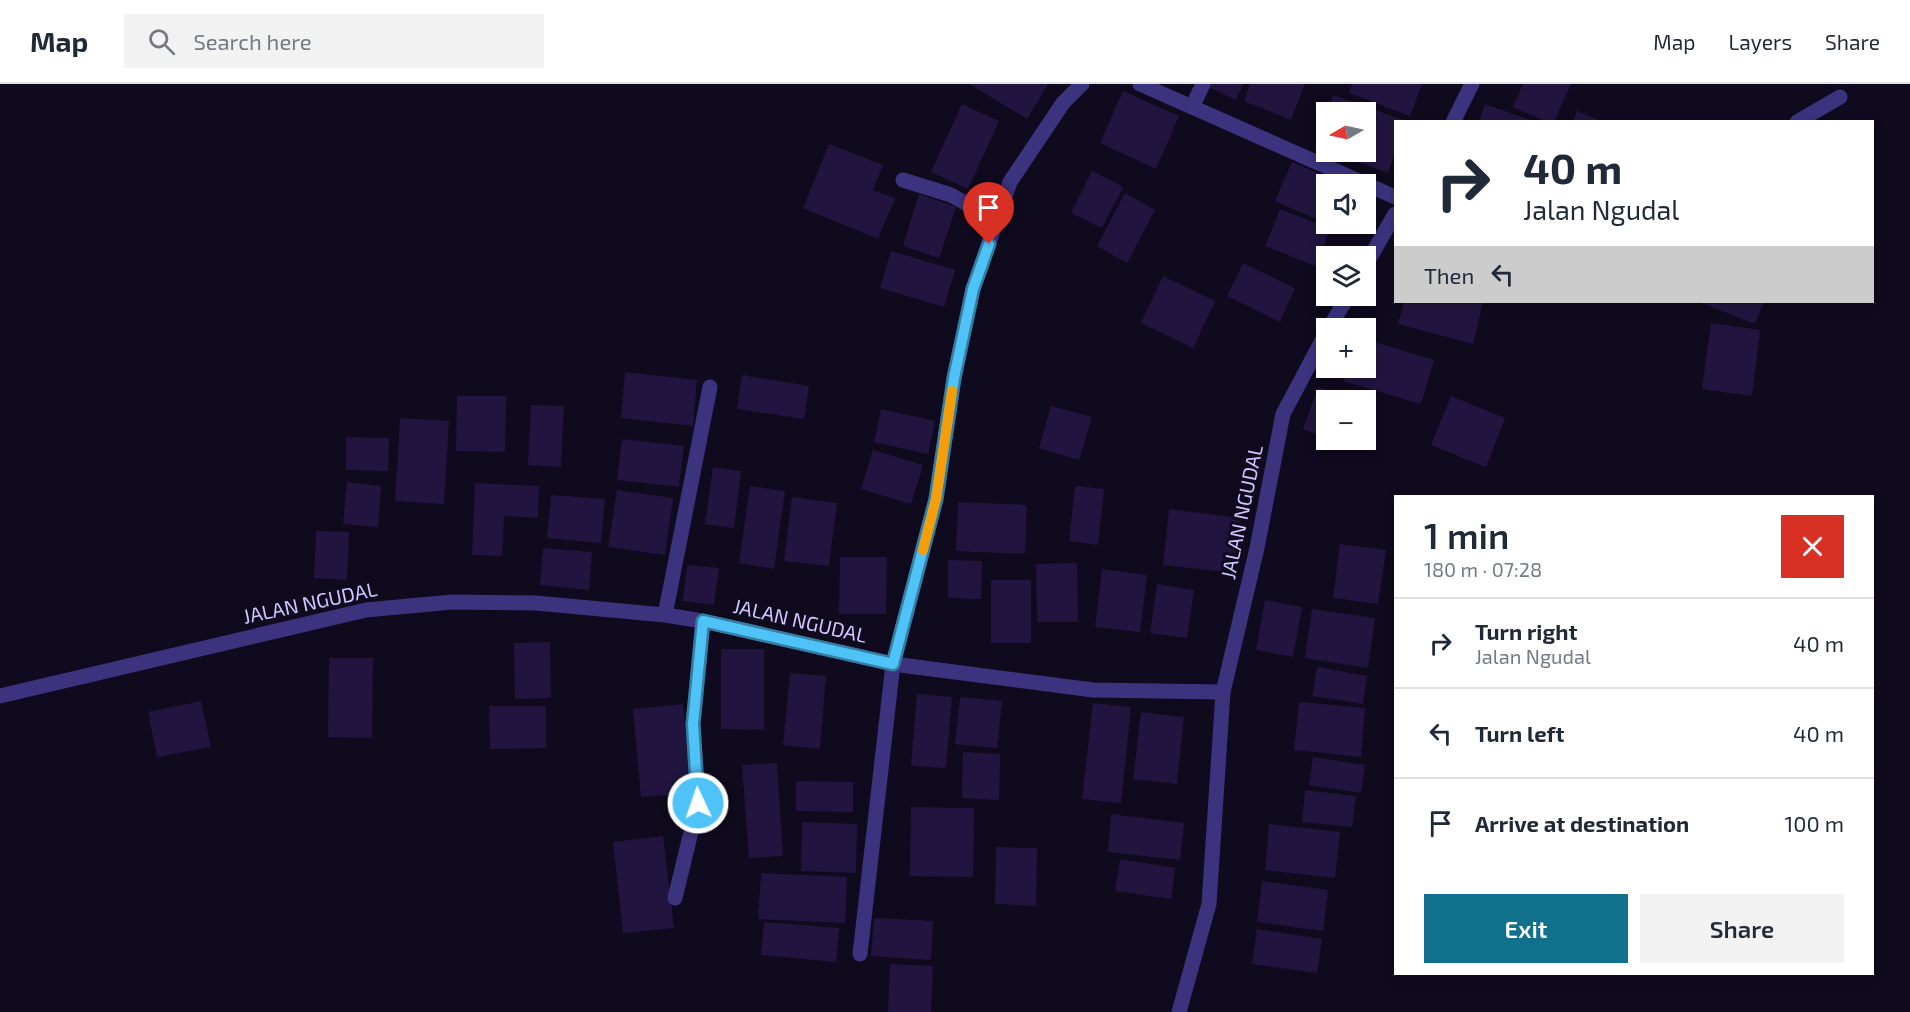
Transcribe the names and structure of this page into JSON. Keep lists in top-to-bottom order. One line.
{"streets":{"street":["JALAN NGUDAL"]},"north":"left","page":{"header":"Map","search":"Search here","nav":["Map","Layers","Share"],"map_buttons":["+","−"],"turn":["40 m","Jalan Ngudal"],"then":"Then","heading":["1 min","180 m · 07:28"],"list":[{"name":"Turn right","note":"Jalan Ngudal","value":"40 m"},{"name":"Turn left","value":"40 m"},{"name":"Arrive at destination","value":"100 m"}],"buttons":["Exit","Share"]}}
